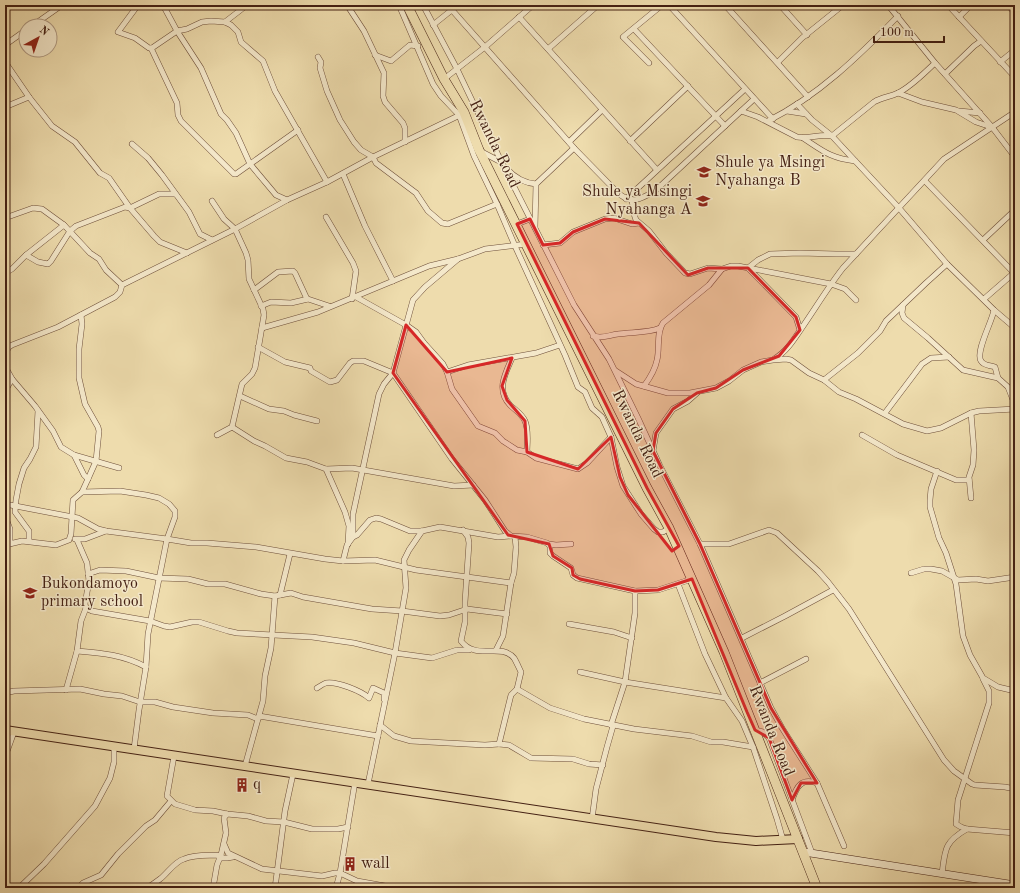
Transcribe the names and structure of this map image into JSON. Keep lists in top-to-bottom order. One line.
{"streets":{"highway":["Rwanda Road"]},"places":{"school or university":["Shule ya Msingi Nyahanga B","Shule ya Msingi Nyahanga A","Bukondamoyo primary school"],"building":["q","wall"]},"scale_bar":"100 m","north":"top right"}
